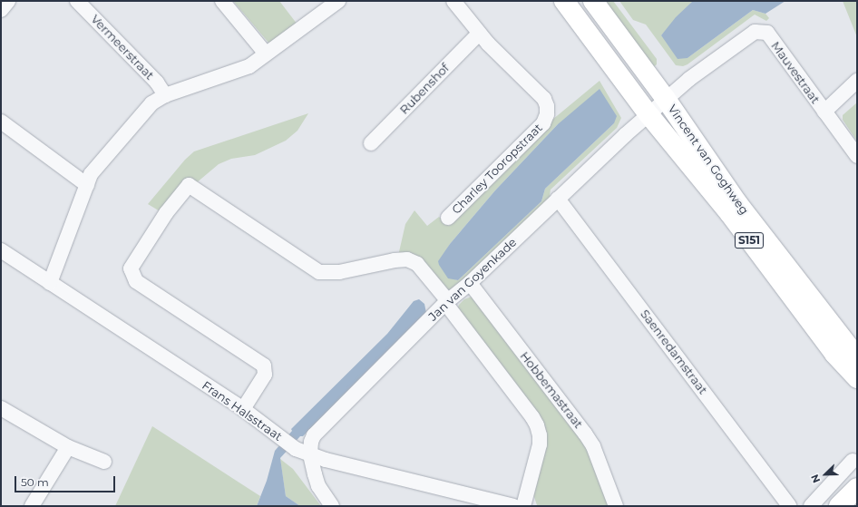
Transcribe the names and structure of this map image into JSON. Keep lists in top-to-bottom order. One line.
{"streets":{"main road":["Vincent van Goghweg","S151"],"street":["Vermeerstraat","Mauvestraat","Rubenshof","Charley Tooropstraat","Jan van Goyenkade","Saenredamstraat","Hobbemastraat","Frans Halsstraat"]},"crossings":[["Mauvestraat","Vincent van Goghweg"],["Rubenshof","Charley Tooropstraat"],["Vincent van Goghweg","Jan van Goyenkade"],["Jan van Goyenkade","Saenredamstraat"],["Jan van Goyenkade","Hobbemastraat"],["Jan van Goyenkade","Frans Halsstraat"]],"scale_bar":"50 m","north":"bottom left"}
